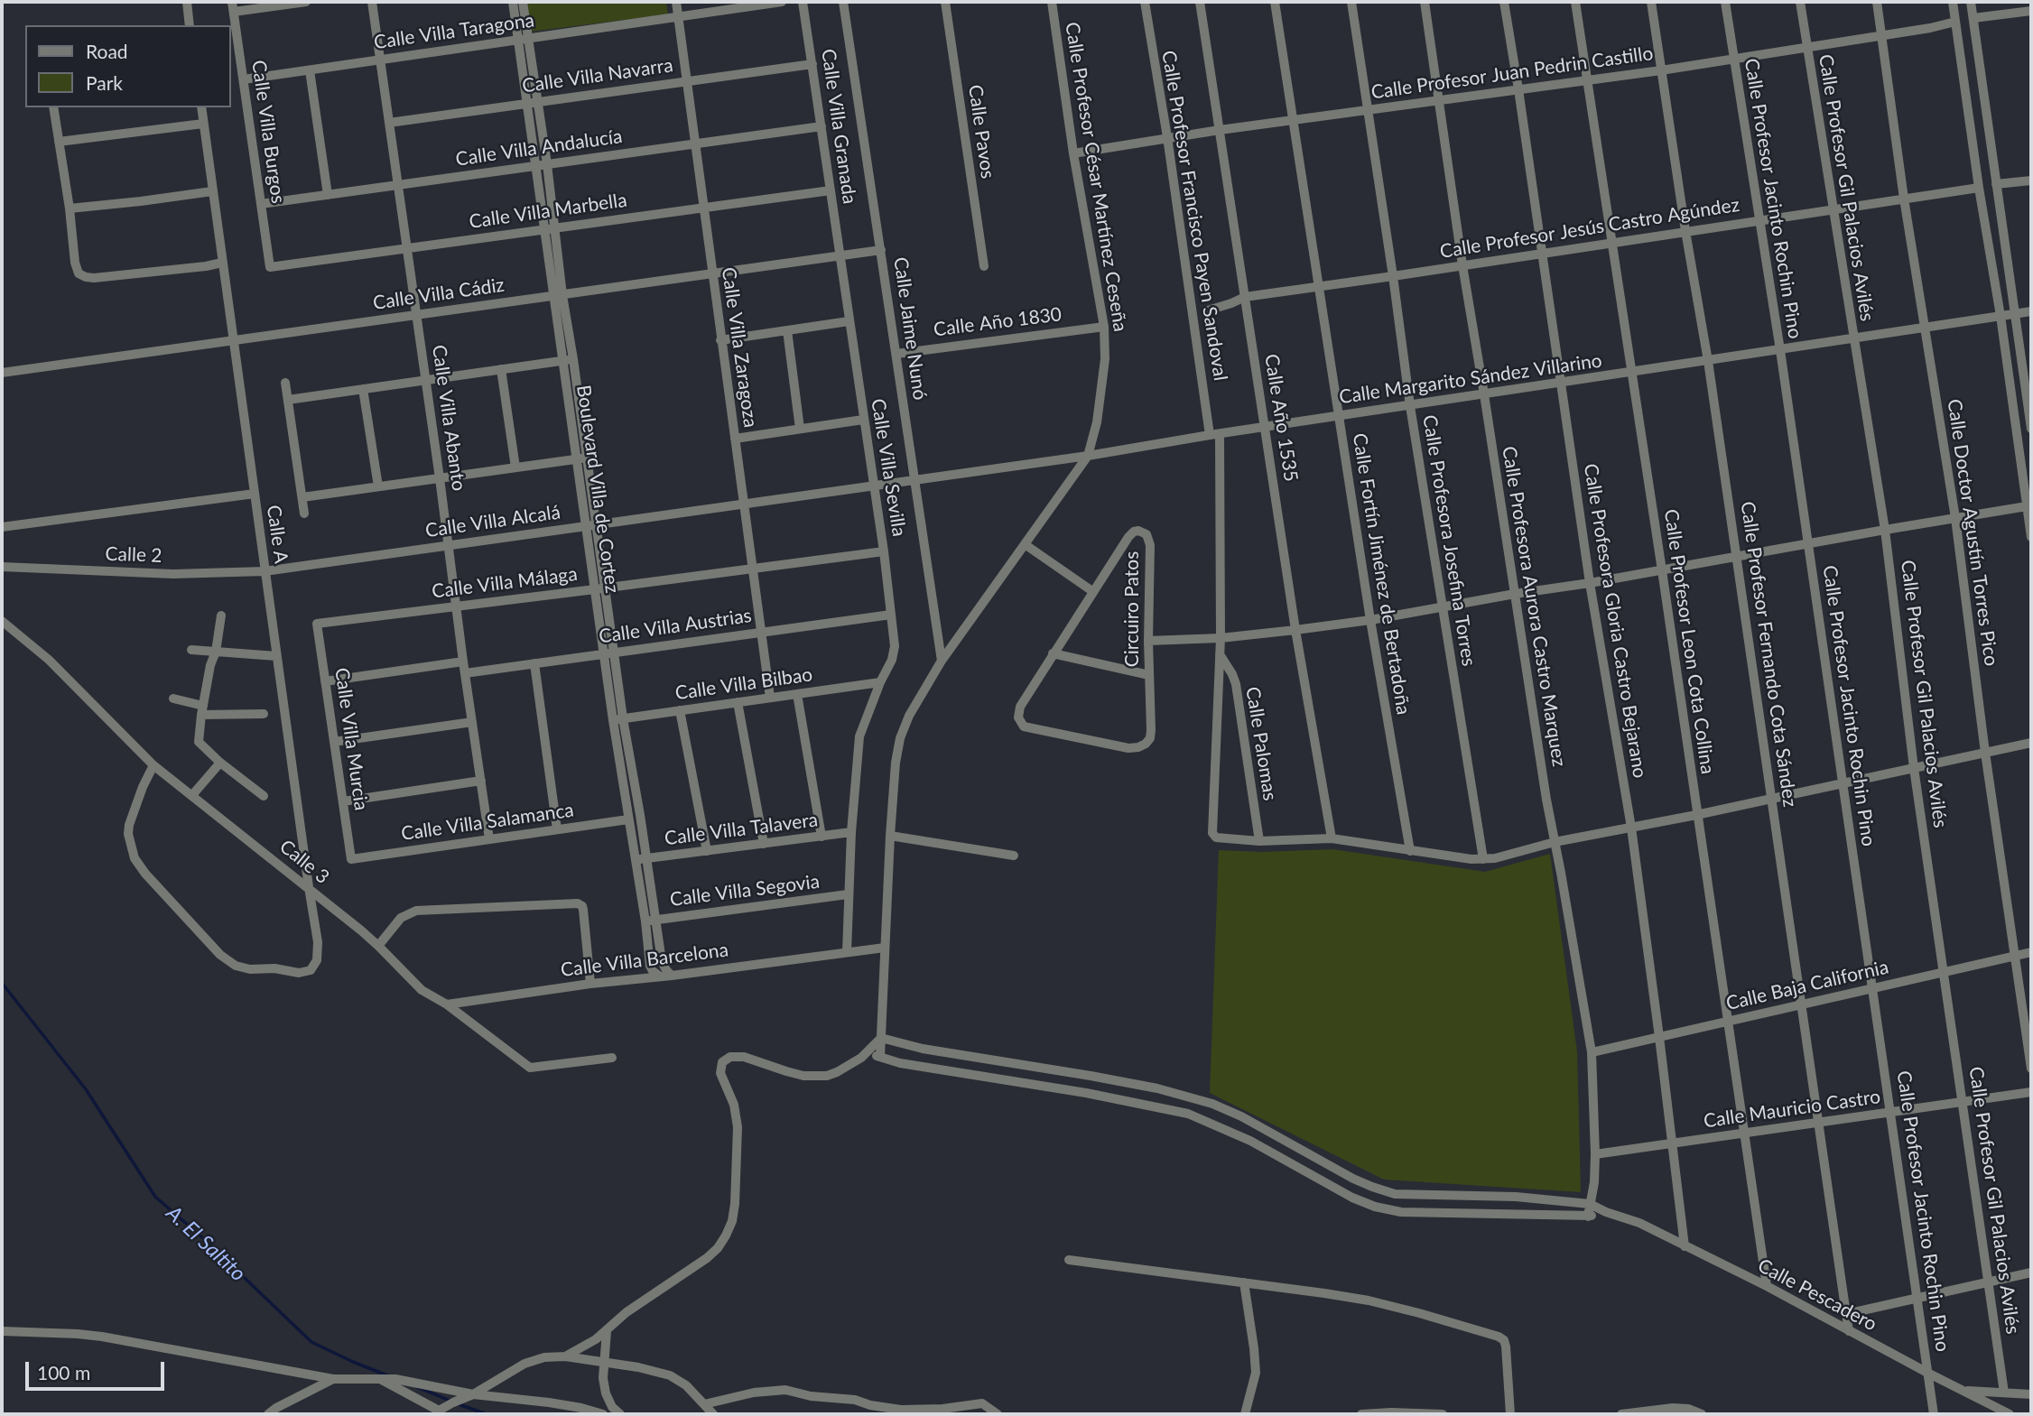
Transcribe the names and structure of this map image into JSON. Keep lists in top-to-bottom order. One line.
{"streets":{"street":["Calle Villa Taragona","Calle Profesor Juan Pedrin Castillo","Calle Villa Navarra","Calle Villa Granada","Calle Villa Burgos","Calle Pavos","Calle Villa Andalucía","Calle Profesor César Martínez Ceseña","Calle Profesor Gil Palacios Avilés","Calle Profesor Jacinto Rochin Pino","Calle Villa Marbella","Calle Profesor Francisco Payen Sandoval","Calle Profesor Jesús Castro Agúndez","Calle Villa Cádiz","Calle Año 1830","Calle Jaime Nunó","Calle Villa Zaragoza","Calle Margarito Sández Villarino","Calle Villa Abanto","Calle Año 1535","Calle Villa Sevilla","Boulevard Villa de Cortez","Calle Villa Alcalá","Calle Doctor Agustín Torres Pico","Calle A","Calle Profesora Josefina Torres","Calle 2","Calle Fortín Jiménez de Bertadoña","Calle Villa Málaga","Calle Profesora Aurora Castro Marquez","Circuiro Patos","Calle Profesora Gloria Castro Bejarano","Calle Villa Austrias","Calle Profesor Leon Cota Collina","Calle Profesor Fernando Cota Sández","Calle Villa Bilbao","Calle Villa Murcia","Calle Palomas","Calle Villa Salamanca","Calle Villa Talavera","Calle 3","Calle Villa Segovia","Calle Villa Barcelona","Calle Baja California","Calle Mauricio Castro","Calle Pescadero"]},"crossings":[["Calle Villa Taragona","Calle Villa Burgos"],["Calle Villa Taragona","Calle Villa Zaragoza"],["Calle Villa Taragona","Calle Villa Abanto"],["Calle Villa Taragona","Boulevard Villa de Cortez"],["Calle Profesor Juan Pedrin Castillo","Calle Profesor César Martínez Ceseña"],["Calle Profesor Juan Pedrin Castillo","Calle Profesor Gil Palacios Avilés"],["Calle Profesor Juan Pedrin Castillo","Calle Profesor Jacinto Rochin Pino"],["Calle Profesor Juan Pedrin Castillo","Calle Profesor Francisco Payen Sandoval"],["Calle Profesor Juan Pedrin Castillo","Calle Año 1535"],["Calle Profesor Juan Pedrin Castillo","Calle Doctor Agustín Torres Pico"],["Calle Profesor Juan Pedrin Castillo","Calle Profesora Josefina Torres"],["Calle Profesor Juan Pedrin Castillo","Calle Fortín Jiménez de Bertadoña"],["Calle Profesor Juan Pedrin Castillo","Calle Profesora Aurora Castro Marquez"],["Calle Profesor Juan Pedrin Castillo","Calle Profesora Gloria Castro Bejarano"],["Calle Profesor Juan Pedrin Castillo","Calle Profesor Leon Cota Collina"],["Calle Profesor Juan Pedrin Castillo","Calle Profesor Fernando Cota Sández"],["Calle Villa Navarra","Calle Villa Granada"],["Calle Villa Navarra","Calle Villa Zaragoza"],["Calle Villa Navarra","Calle Villa Abanto"],["Calle Villa Navarra","Boulevard Villa de Cortez"],["Calle Villa Granada","Calle Villa Andalucía"],["Calle Villa Granada","Calle Villa Marbella"],["Calle Villa Granada","Calle Villa Cádiz"],["Calle Villa Granada","Calle Villa Sevilla"],["Calle Villa Burgos","Calle Villa Andalucía"],["Calle Villa Burgos","Calle Villa Marbella"],["Calle Villa Andalucía","Calle Villa Zaragoza"],["Calle Villa Andalucía","Calle Villa Abanto"],["Calle Villa Andalucía","Boulevard Villa de Cortez"],["Calle Profesor César Martínez Ceseña","Calle Año 1830"],["Calle Profesor César Martínez Ceseña","Calle Jaime Nunó"],["Calle Profesor César Martínez Ceseña","Calle Margarito Sández Villarino"],["Calle Profesor César Martínez Ceseña","Calle Villa Barcelona"],["Calle Profesor Gil Palacios Avilés","Calle Profesor Jesús Castro Agúndez"],["Calle Profesor Gil Palacios Avilés","Calle Margarito Sández Villarino"],["Calle Profesor Gil Palacios Avilés","Calle Baja California"],["Calle Profesor Gil Palacios Avilés","Calle Mauricio Castro"],["Calle Profesor Jacinto Rochin Pino","Calle Profesor Jesús Castro Agúndez"],["Calle Profesor Jacinto Rochin Pino","Calle Margarito Sández Villarino"],["Calle Profesor Jacinto Rochin Pino","Calle Baja California"],["Calle Profesor Jacinto Rochin Pino","Calle Mauricio Castro"],["Calle Profesor Jacinto Rochin Pino","Calle Pescadero"],["Calle Villa Marbella","Calle Villa Zaragoza"],["Calle Villa Marbella","Calle Villa Abanto"],["Calle Villa Marbella","Boulevard Villa de Cortez"],["Calle Profesor Francisco Payen Sandoval","Calle Margarito Sández Villarino"],["Calle Profesor Francisco Payen Sandoval","Calle Palomas"],["Calle Profesor Jesús Castro Agúndez","Calle Año 1535"],["Calle Profesor Jesús Castro Agúndez","Calle Doctor Agustín Torres Pico"],["Calle Profesor Jesús Castro Agúndez","Calle Profesora Josefina Torres"],["Calle Profesor Jesús Castro Agúndez","Calle Fortín Jiménez de Bertadoña"],["Calle Profesor Jesús Castro Agúndez","Calle Profesora Aurora Castro Marquez"],["Calle Profesor Jesús Castro Agúndez","Calle Profesora Gloria Castro Bejarano"],["Calle Profesor Jesús Castro Agúndez","Calle Profesor Leon Cota Collina"],["Calle Profesor Jesús Castro Agúndez","Calle Profesor Fernando Cota Sández"],["Calle Villa Cádiz","Calle Jaime Nunó"],["Calle Villa Cádiz","Calle Villa Zaragoza"],["Calle Villa Cádiz","Calle Villa Abanto"],["Calle Villa Cádiz","Calle Villa Sevilla"],["Calle Villa Cádiz","Boulevard Villa de Cortez"],["Calle Villa Cádiz","Calle A"],["Calle Año 1830","Calle Jaime Nunó"],["Calle Jaime Nunó","Calle Margarito Sández Villarino"],["Calle Jaime Nunó","Calle Villa Alcalá"],["Calle Villa Zaragoza","Calle Villa Alcalá"],["Calle Villa Zaragoza","Calle Villa Málaga"],["Calle Villa Zaragoza","Calle Villa Austrias"],["Calle Villa Zaragoza","Calle Villa Bilbao"],["Calle Margarito Sández Villarino","Calle Año 1535"],["Calle Margarito Sández Villarino","Calle Villa Alcalá"],["Calle Margarito Sández Villarino","Calle Doctor Agustín Torres Pico"],["Calle Margarito Sández Villarino","Calle Profesora Josefina Torres"],["Calle Margarito Sández Villarino","Calle Fortín Jiménez de Bertadoña"],["Calle Margarito Sández Villarino","Calle Profesora Aurora Castro Marquez"],["Calle Margarito Sández Villarino","Calle Profesora Gloria Castro Bejarano"],["Calle Margarito Sández Villarino","Calle Profesor Leon Cota Collina"],["Calle Margarito Sández Villarino","Calle Profesor Fernando Cota Sández"],["Calle Villa Abanto","Calle Villa Alcalá"],["Calle Villa Abanto","Calle Villa Málaga"],["Calle Villa Abanto","Calle Villa Austrias"],["Calle Villa Abanto","Calle Villa Salamanca"],["Calle Villa Sevilla","Calle Villa Alcalá"],["Calle Villa Sevilla","Calle Villa Málaga"],["Calle Villa Sevilla","Calle Villa Austrias"],["Calle Villa Sevilla","Calle Villa Bilbao"],["Boulevard Villa de Cortez","Calle Villa Alcalá"],["Boulevard Villa de Cortez","Calle Villa Málaga"],["Boulevard Villa de Cortez","Calle Villa Austrias"],["Boulevard Villa de Cortez","Calle Villa Bilbao"],["Boulevard Villa de Cortez","Calle Villa Salamanca"],["Boulevard Villa de Cortez","Calle Villa Talavera"],["Boulevard Villa de Cortez","Calle Villa Segovia"],["Boulevard Villa de Cortez","Calle Villa Barcelona"],["Calle Villa Alcalá","Calle A"],["Calle Villa Alcalá","Calle 2"],["Calle Doctor Agustín Torres Pico","Calle Baja California"],["Calle A","Calle 2"],["Calle A","Calle 3"],["Calle Villa Málaga","Calle Villa Murcia"],["Calle Profesora Aurora Castro Marquez","Calle Baja California"],["Calle Profesora Aurora Castro Marquez","Calle Mauricio Castro"],["Calle Profesora Aurora Castro Marquez","Calle Pescadero"],["Calle Profesora Gloria Castro Bejarano","Calle Baja California"],["Calle Profesora Gloria Castro Bejarano","Calle Mauricio Castro"],["Calle Profesora Gloria Castro Bejarano","Calle Pescadero"],["Calle Profesor Leon Cota Collina","Calle Baja California"],["Calle Profesor Leon Cota Collina","Calle Mauricio Castro"],["Calle Profesor Leon Cota Collina","Calle Pescadero"],["Calle Profesor Fernando Cota Sández","Calle Baja California"],["Calle Profesor Fernando Cota Sández","Calle Mauricio Castro"],["Calle Profesor Fernando Cota Sández","Calle Pescadero"],["Calle Villa Murcia","Calle Villa Salamanca"],["Calle 3","Calle Villa Barcelona"]],"water":["A. El Saltito"],"legend":["Road","Park"],"scale_bar":"100 m"}
